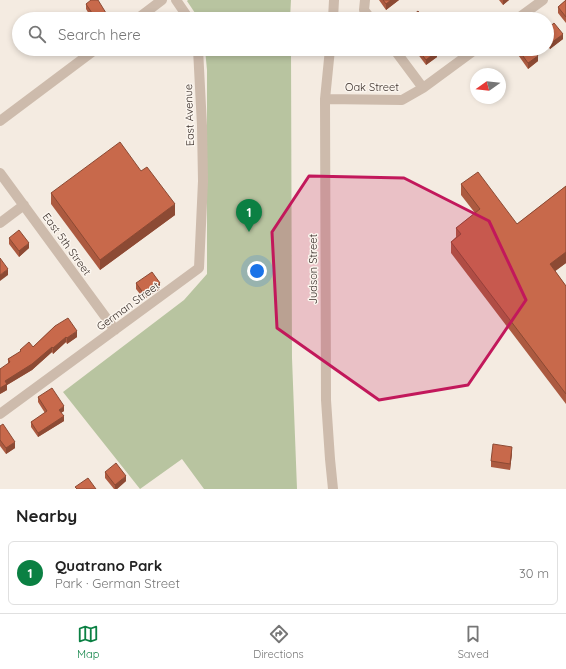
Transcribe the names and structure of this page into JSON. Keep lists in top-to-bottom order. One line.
{"streets":{"street":["Oak Street","East Avenue","East 5th Street","Judson Street","German Street"]},"crossings":[["Oak Street","Judson Street"],["East Avenue","German Street"],["East 5th Street","German Street"]],"north":"left","page":{"search":"Search here","pins":"1","heading":"Nearby","list":[{"mark":"1","name":"Quatrano Park","note":"Park · German Street","value":"30 m"}],"nav":["Map","Directions","Saved"]}}
